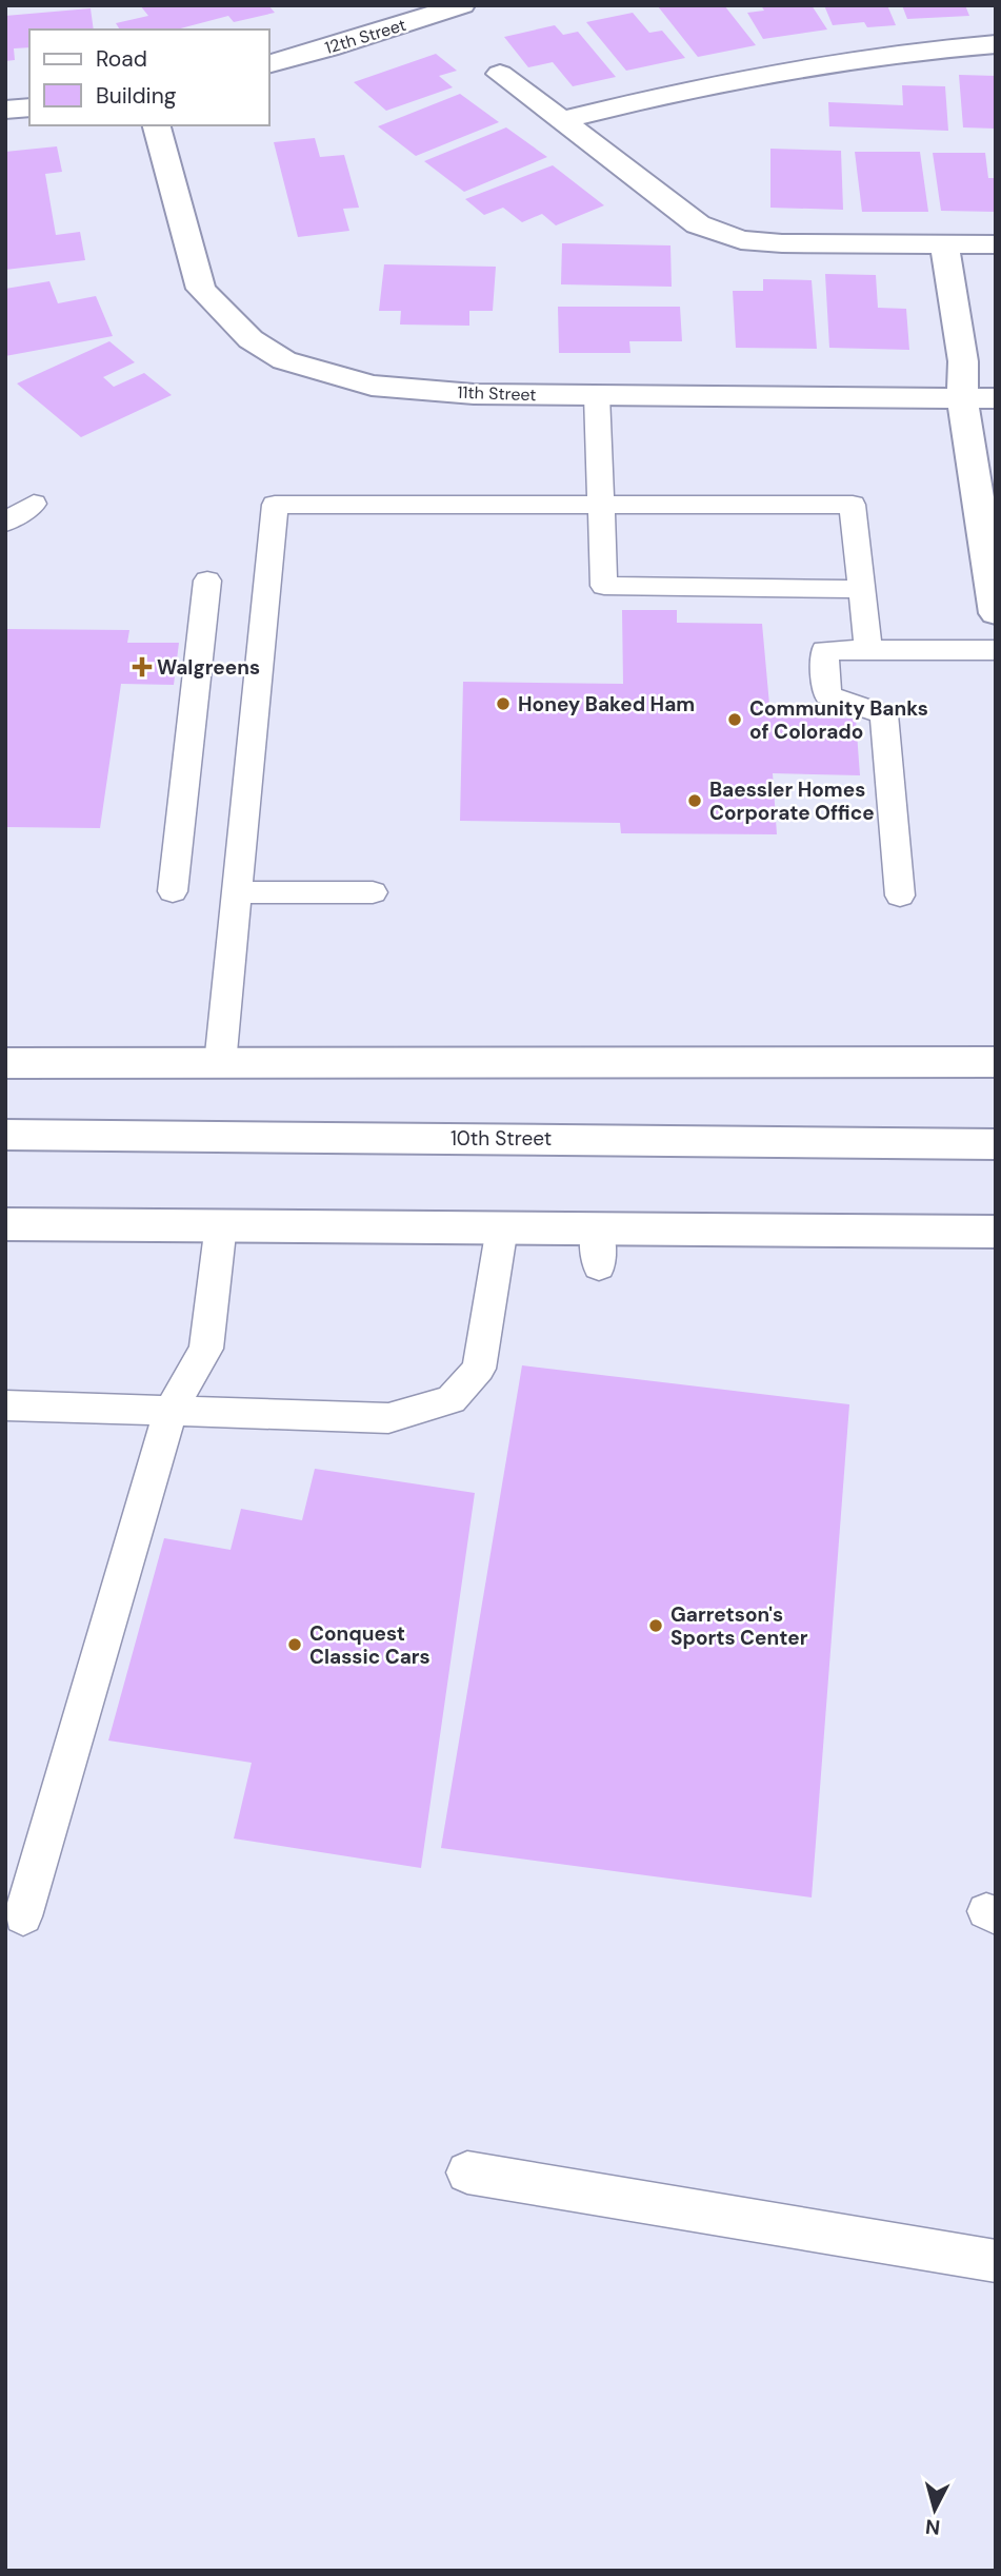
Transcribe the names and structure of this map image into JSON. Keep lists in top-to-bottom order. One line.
{"streets":{"street":["12th Street","11th Street","10th Street"]},"places":{"health":["Walgreens"],"other":["Honey Baked Ham","Community Banks of Colorado","Baessler Homes Corporate Office","Garretson's Sports Center","Conquest Classic Cars"]},"legend":["Road","Building"],"north":"bottom"}
